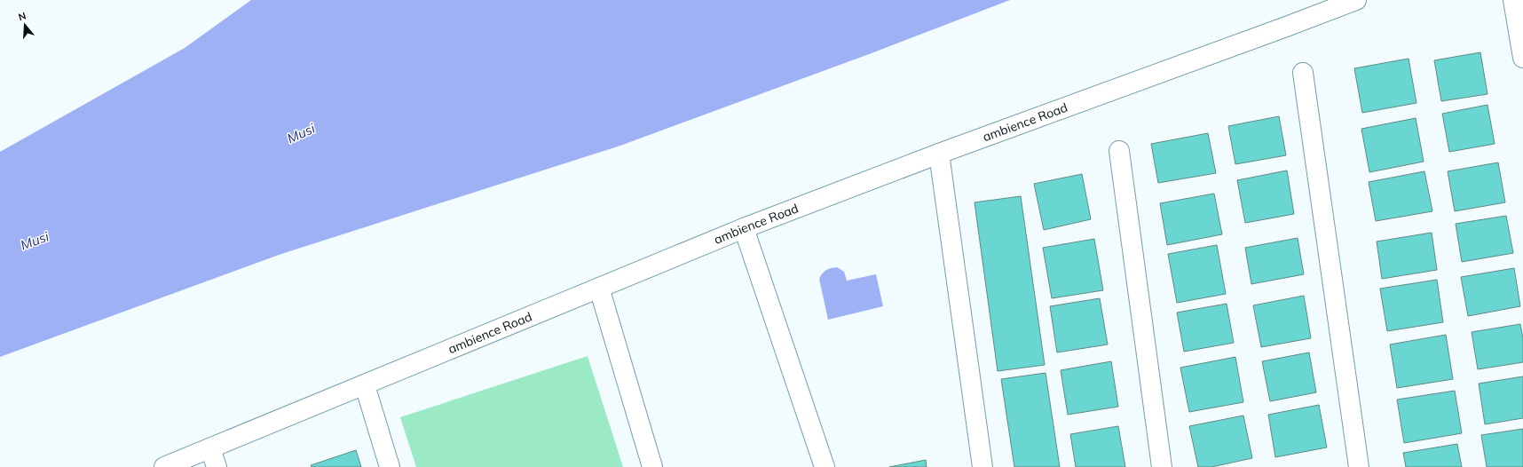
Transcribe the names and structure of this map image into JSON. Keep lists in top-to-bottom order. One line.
{"streets":{"street":["ambience Road"]},"water":["Musi"],"north":"top"}
